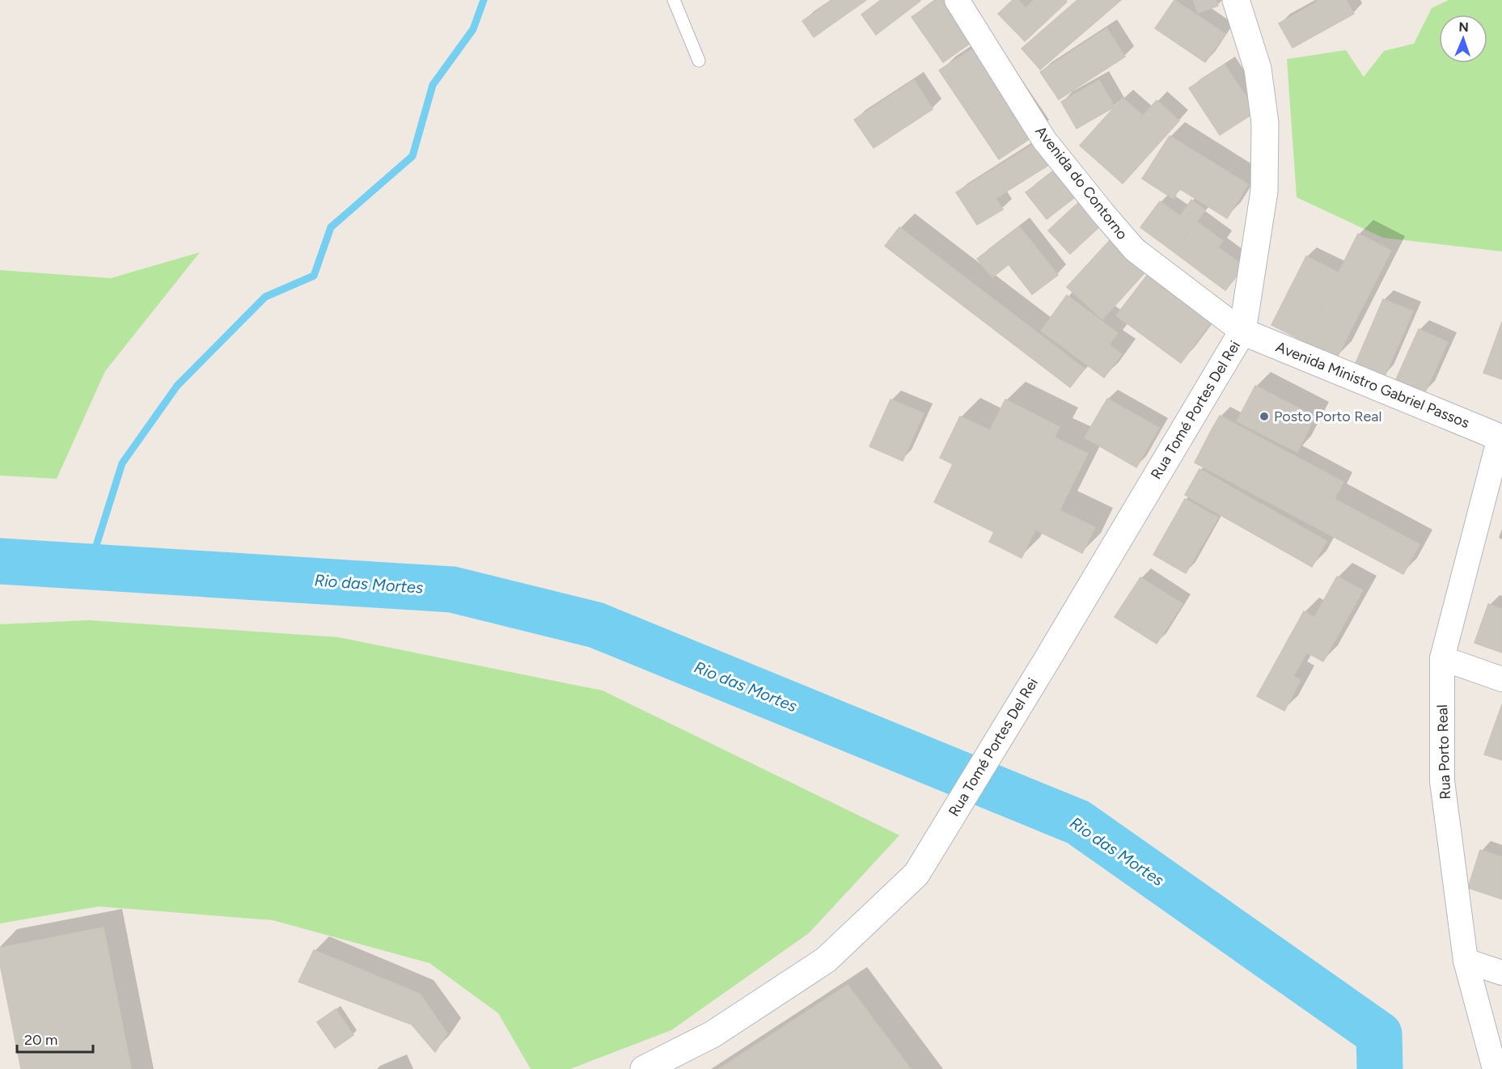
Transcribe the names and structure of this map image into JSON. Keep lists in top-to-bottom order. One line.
{"streets":{"main road":["Avenida Ministro Gabriel Passos","Rua Tomé Portes Del Rei"],"street":["Avenida do Contorno","Rua Porto Real"]},"crossings":[["Avenida do Contorno","Avenida Ministro Gabriel Passos"],["Avenida do Contorno","Rua Tomé Portes Del Rei"],["Avenida Ministro Gabriel Passos","Rua Tomé Portes Del Rei"],["Avenida Ministro Gabriel Passos","Rua Porto Real"]],"water":["Rio das Mortes"],"places":["Posto Porto Real"],"scale_bar":"20 m","north":"top"}
